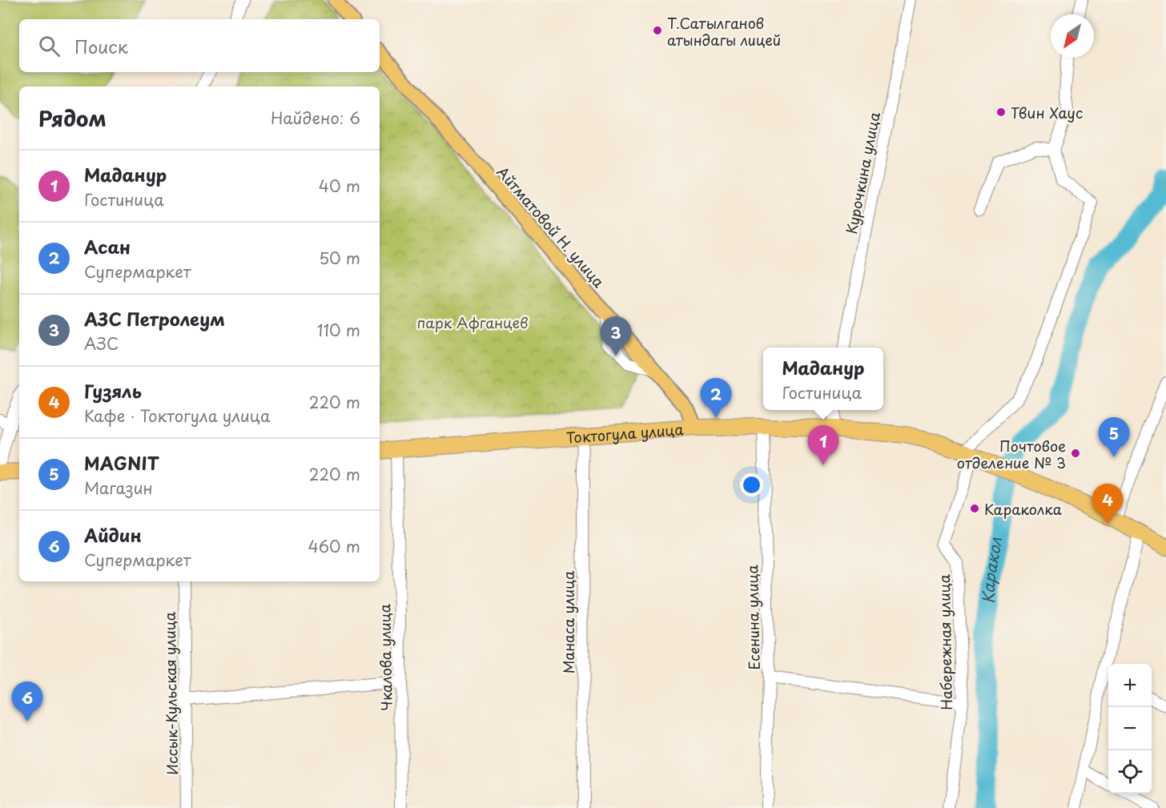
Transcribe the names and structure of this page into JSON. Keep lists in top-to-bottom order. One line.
{"streets":{"highway":["Токтогула улица"],"main road":["Айтматовой Н. улица"],"street":["Курочкина улица","Есенина улица","Манаса улица","Набережная улица","Чкалова улица","Иссык-Кульская улица"]},"crossings":[["Айтматовой Н. улица","Токтогула улица"],["Токтогула улица","Есенина улица"],["Токтогула улица","Манаса улица"],["Токтогула улица","Набережная улица"],["Токтогула улица","Чкалова улица"]],"water":["Каракол"],"parks":["парк Афганцев"],"places":["Т.Сатылганов атындагы лицей","Твин Хаус","Почтовое отделение № 3","Караколка"],"north":"bottom left","page":{"search":"Поиск","heading":["Рядом","Найдено: 6"],"list":[{"mark":"1","name":"Маданур","note":"Гостиница","value":"40 m"},{"mark":"2","name":"Асан","note":"Супермаркет","value":"50 m"},{"mark":"3","name":"АЗС Петролеум","note":"АЗС","value":"110 m"},{"mark":"4","name":"Гузяль","note":"Кафе · Токтогула улица","value":"220 m"},{"mark":"5","name":"MAGNIT","note":"Магазин","value":"220 m"},{"mark":"6","name":"Айдин","note":"Супермаркет","value":"460 m"}],"pins":["3","2","5","1","4","6"],"popup":["Маданур","Гостиница"],"map_buttons":["+","−"]}}
